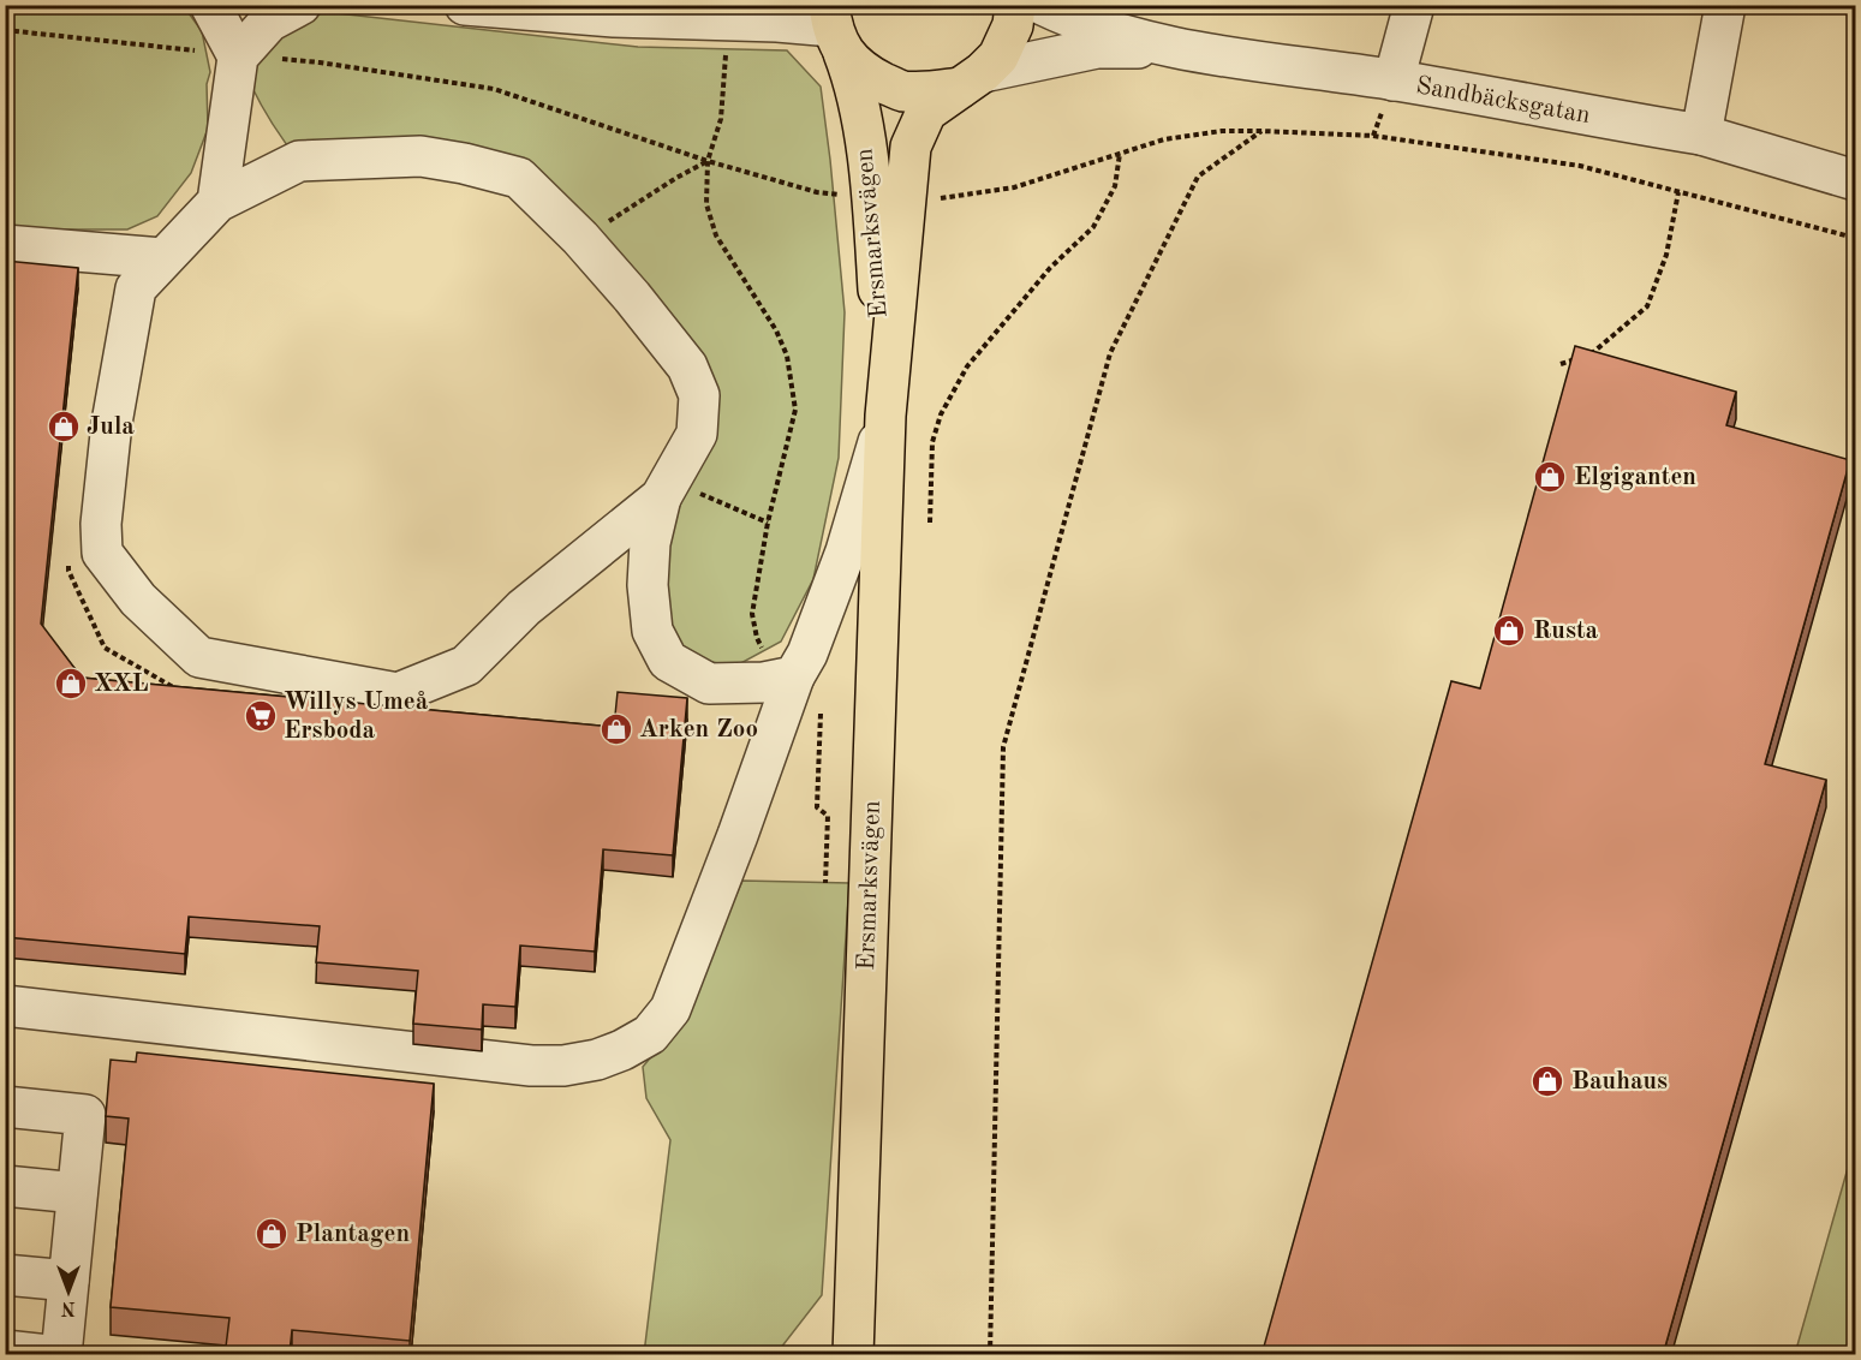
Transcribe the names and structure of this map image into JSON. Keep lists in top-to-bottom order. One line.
{"streets":{"main road":["Ersmarksvägen"],"street":["Sandbäcksgatan"]},"places":{"shop":["Jula","Elgiganten","Rusta","XXL","Arken Zoo","Bauhaus","Plantagen"],"supermarket":["Willys Umeå Ersboda"]},"north":"bottom"}
